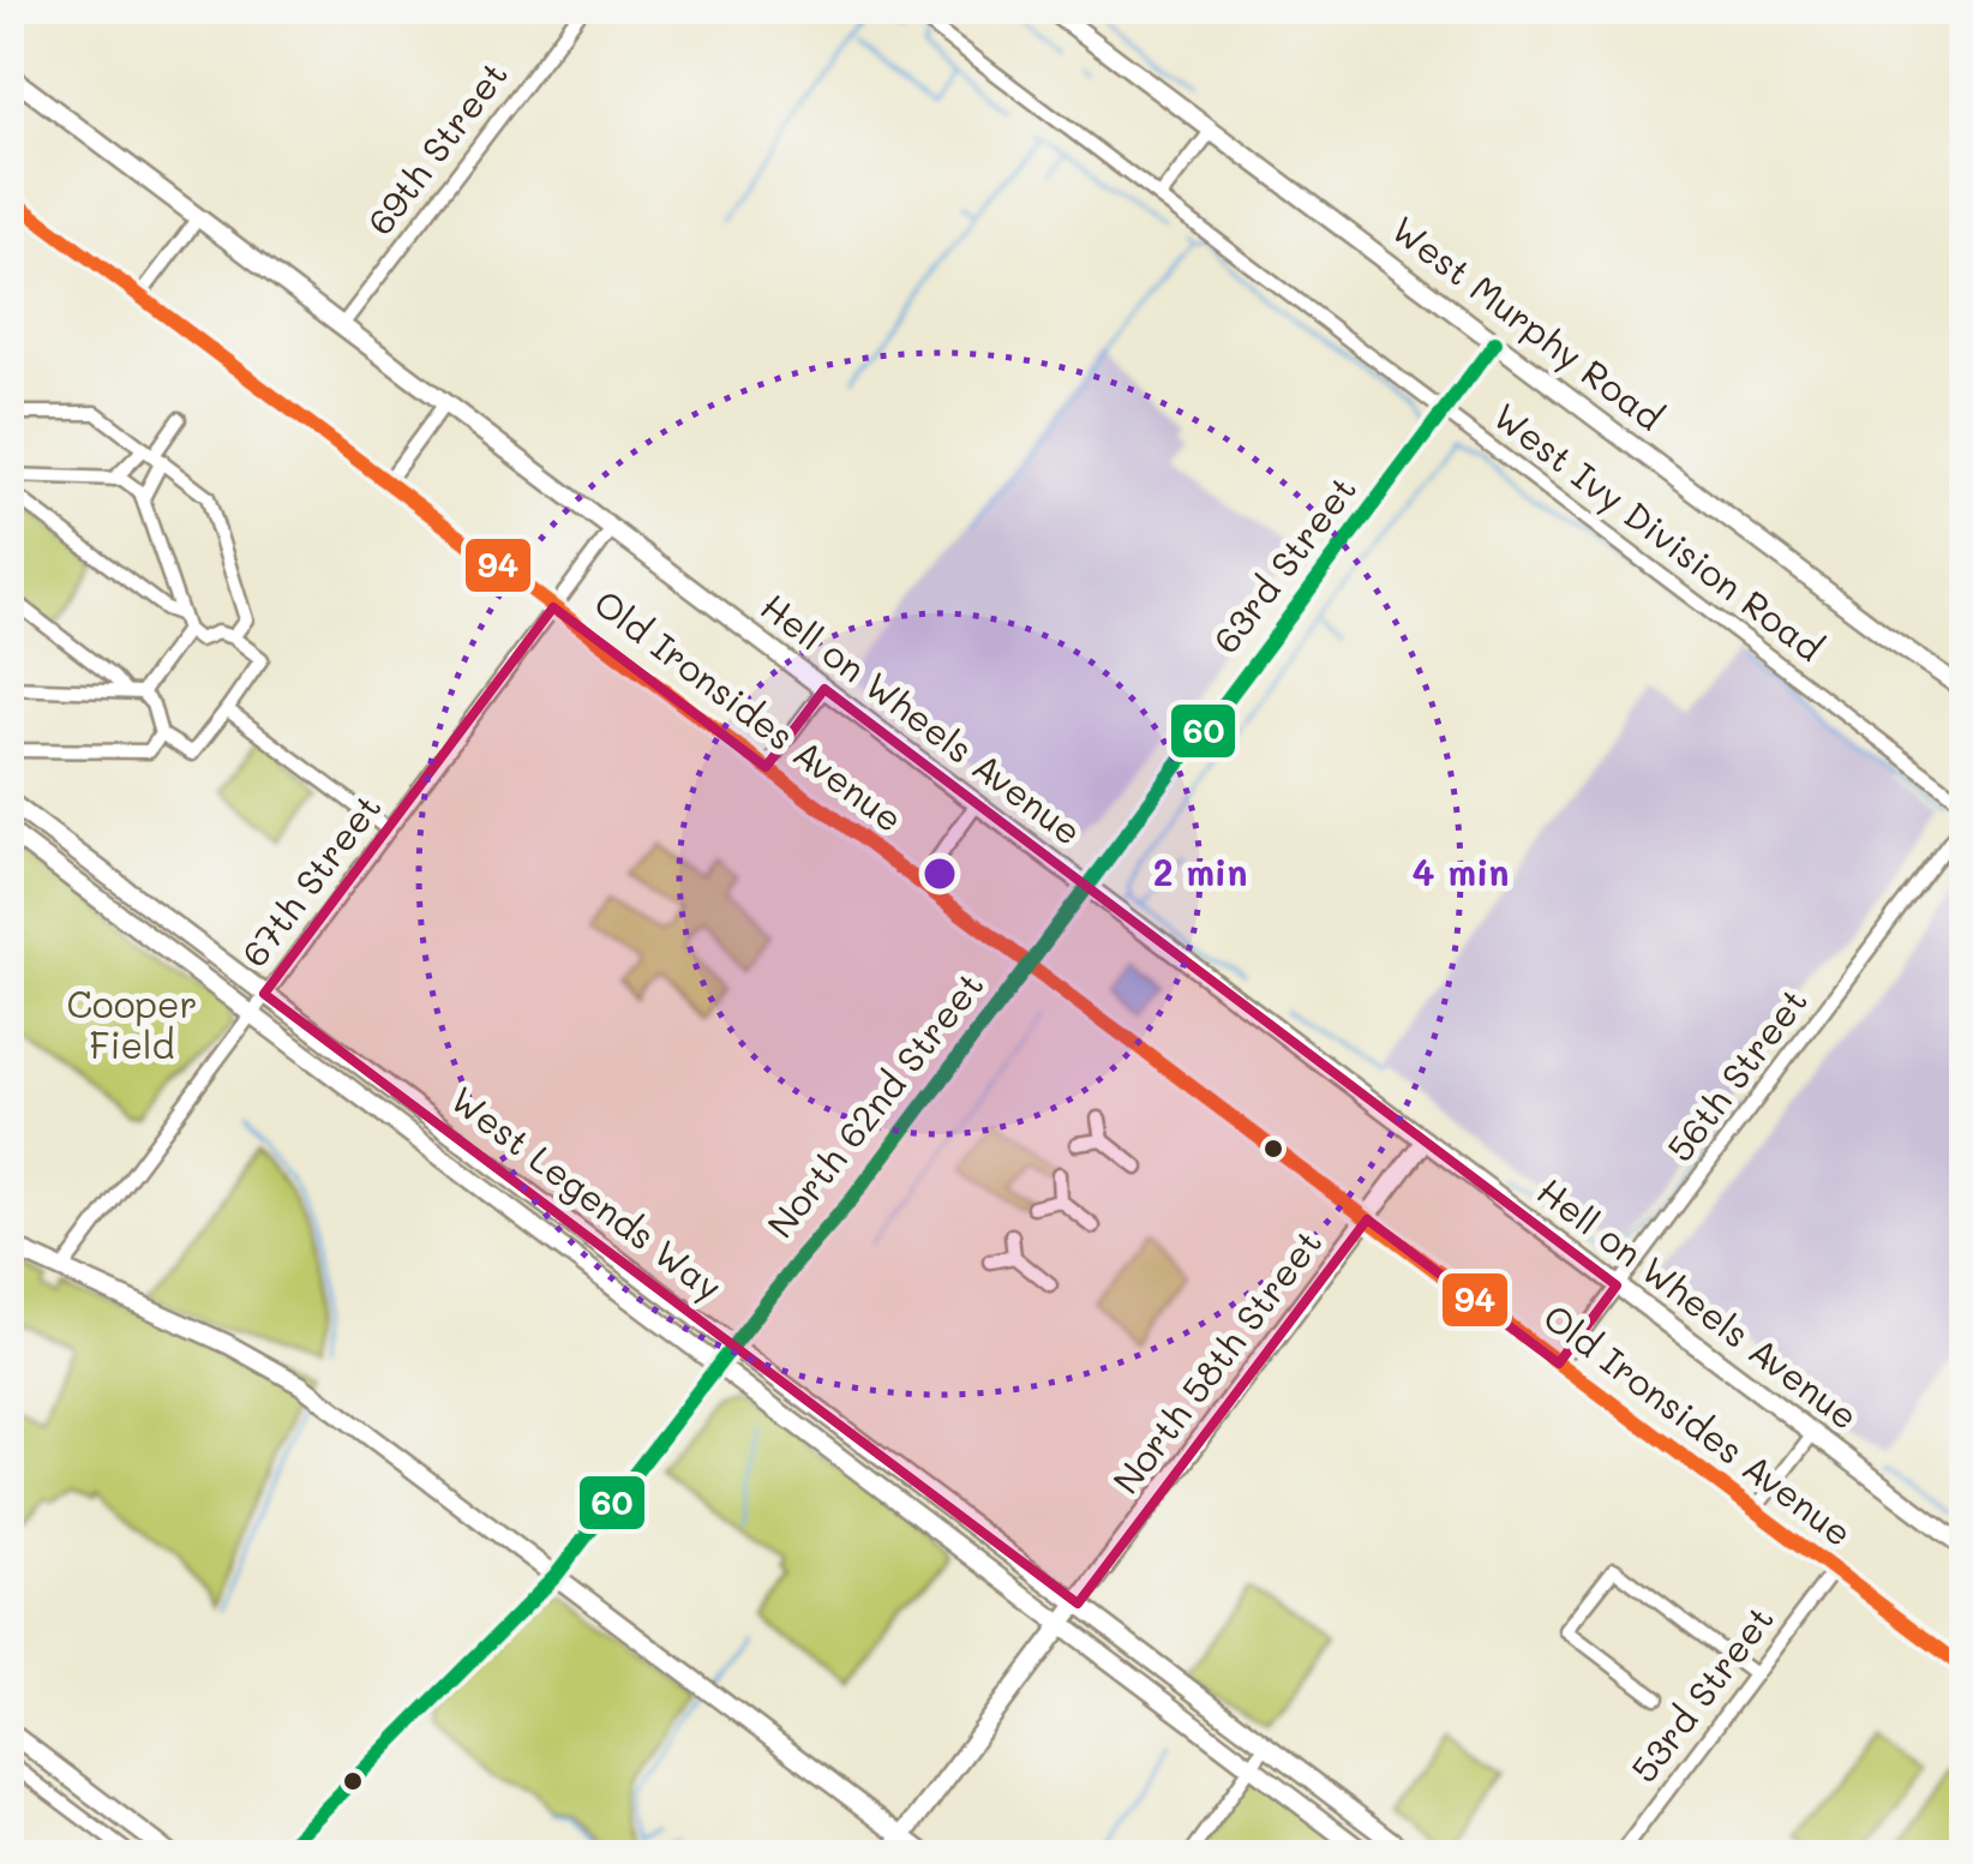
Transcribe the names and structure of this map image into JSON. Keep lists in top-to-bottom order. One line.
{"streets":{"street":["69th Street","West Murphy Road","West Ivy Division Road","63rd Street","Old Ironsides Avenue","Hell on Wheels Avenue","67th Street","56th Street","North 62nd Street","West Legends Way","North 58th Street","53rd Street"]},"crossings":[["69th Street","Hell on Wheels Avenue"],["West Murphy Road","63rd Street"],["West Ivy Division Road","63rd Street"],["63rd Street","Hell on Wheels Avenue"],["63rd Street","North 62nd Street"],["Old Ironsides Avenue","67th Street"],["Old Ironsides Avenue","56th Street"],["Old Ironsides Avenue","North 62nd Street"],["Old Ironsides Avenue","North 58th Street"],["Old Ironsides Avenue","53rd Street"],["Hell on Wheels Avenue","67th Street"],["Hell on Wheels Avenue","56th Street"],["Hell on Wheels Avenue","North 62nd Street"],["Hell on Wheels Avenue","North 58th Street"],["67th Street","West Legends Way"],["North 62nd Street","West Legends Way"],["West Legends Way","North 58th Street"]],"parks":["Cooper Field"],"lines":["transit line 94","transit line 60"],"rings":["2 min","4 min"]}
